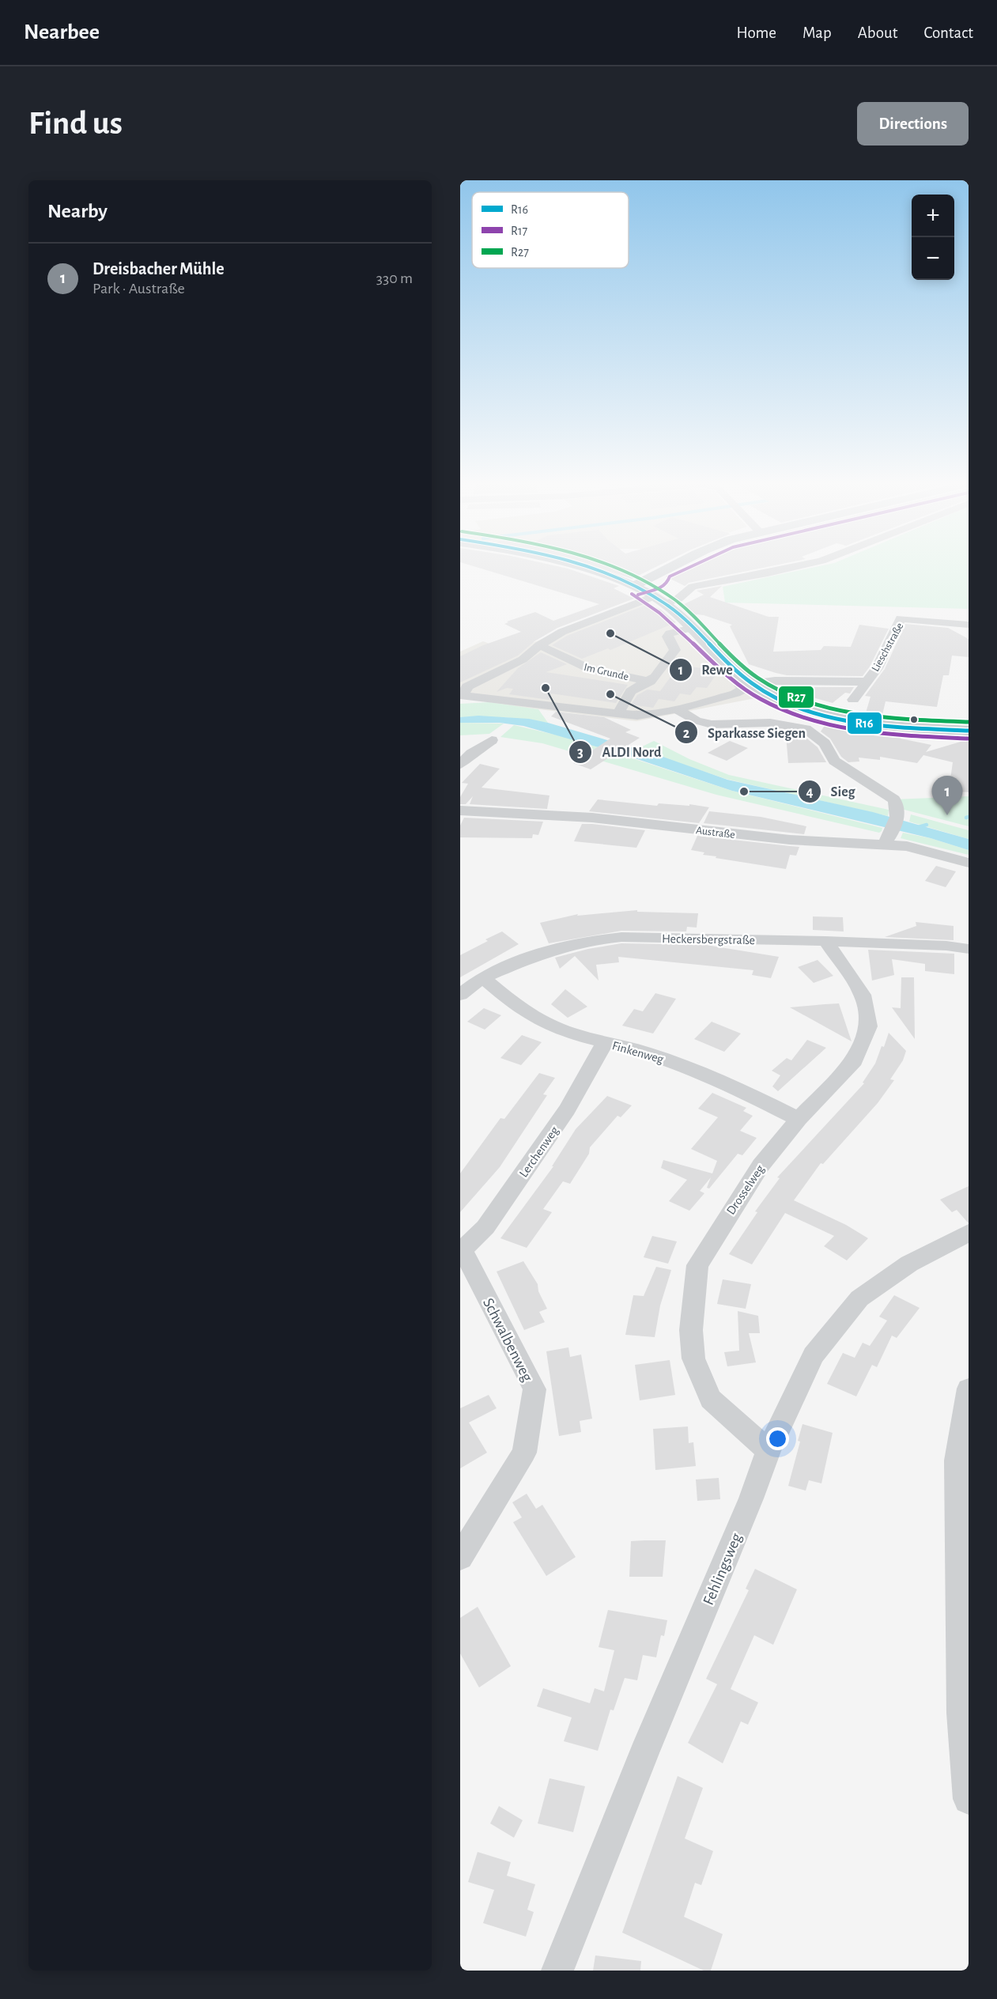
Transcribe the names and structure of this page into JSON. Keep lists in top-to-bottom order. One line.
{"streets":{"street":["Lieschstraße","Im Grunde","Austraße","Heckersbergstraße","Finkenweg","Lerchenweg","Drosselweg","Schwalbenweg","Fehlingsweg"]},"crossings":[["Lieschstraße","Im Grunde"],["Heckersbergstraße","Finkenweg"],["Heckersbergstraße","Drosselweg"],["Finkenweg","Lerchenweg"],["Finkenweg","Drosselweg"],["Lerchenweg","Schwalbenweg"],["Drosselweg","Fehlingsweg"]],"places":["Rewe","ALDI Nord","Sparkasse Siegen","Sieg"],"lines":["transit line R16","transit line R17","transit line R27"],"legend":["R16","R17","R27"],"page":{"header":"Nearbee","nav":["Home","Map","About","Contact"],"buttons":"Directions","title":"Find us","heading":"Nearby","map_buttons":["+","−"],"list":[{"mark":"1","name":"Dreisbacher Mühle","note":"Park · Austraße","value":"330 m"}],"pins":"1"}}
